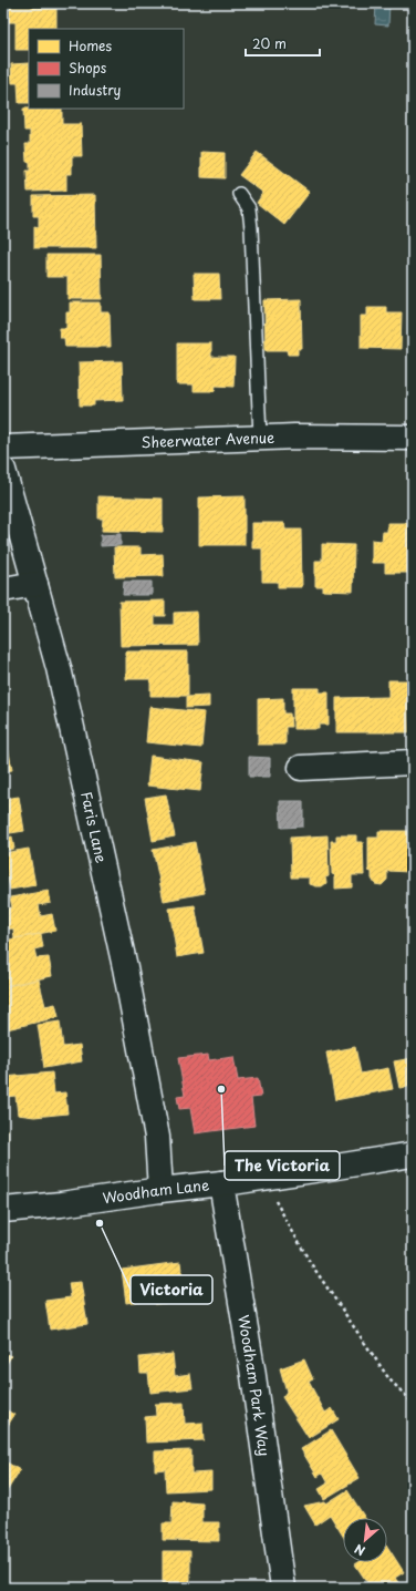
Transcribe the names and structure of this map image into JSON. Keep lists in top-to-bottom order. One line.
{"streets":{"street":["Sheerwater Avenue","Faris Lane","Woodham Lane","Woodham Park Way"]},"crossings":[["Faris Lane","Woodham Lane"],["Woodham Lane","Woodham Park Way"]],"places":["The Victoria","Victoria"],"legend":["Homes","Shops","Industry"],"scale_bar":"20 m","north":"bottom left"}
